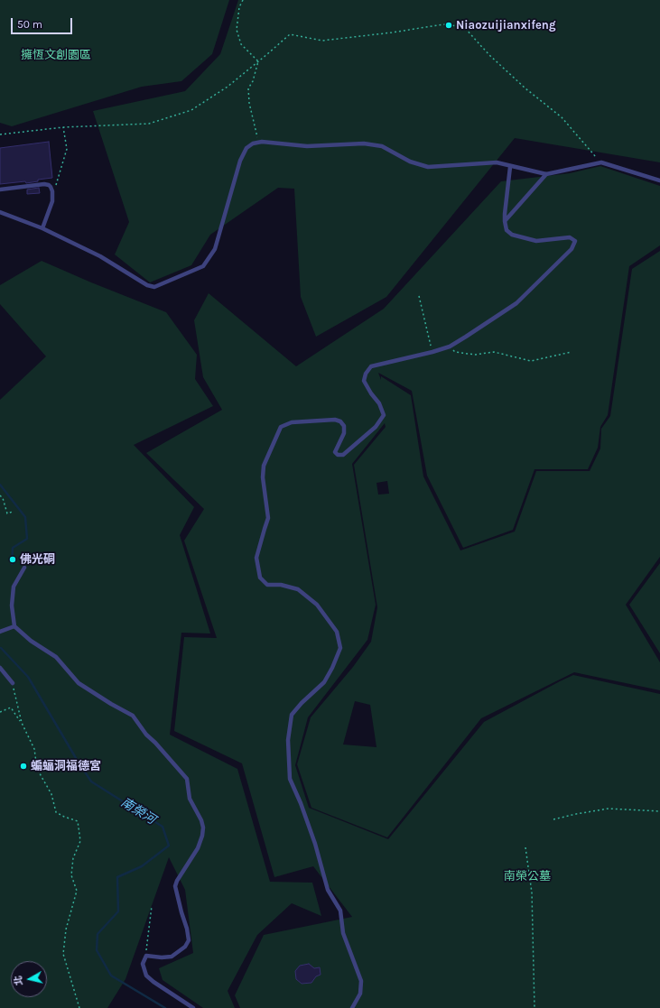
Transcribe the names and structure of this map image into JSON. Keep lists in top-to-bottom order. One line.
{"water":["南榮河"],"parks":["擁恆文創園區","南榮公墓"],"places":["Niaozuijianxifeng","佛光硐","蝙蝠洞福德宮"],"scale_bar":"50 m","north":"left"}
